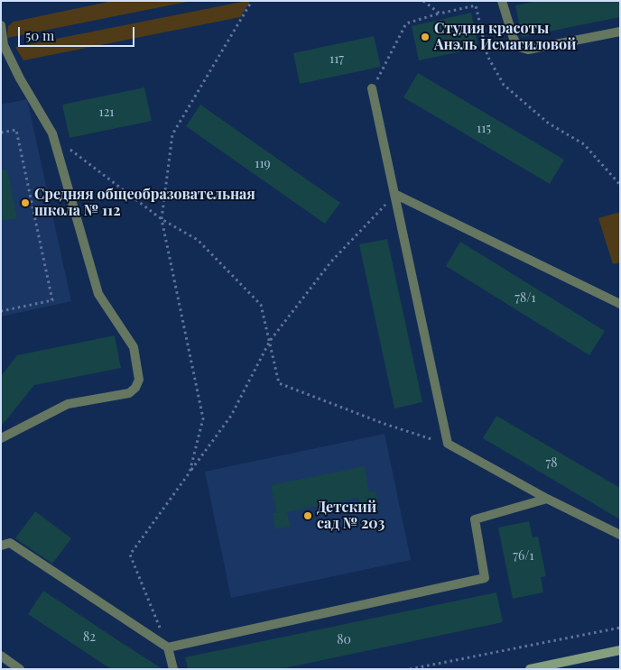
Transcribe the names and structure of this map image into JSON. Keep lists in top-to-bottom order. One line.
{"places":["Студия красоты Анэль Исмагиловой","Средняя общеобразовательная школа № 112","Детский сад № 203"],"house_numbers":["117","121","115","119","78/1","78","76/1","82","80"],"scale_bar":"50 m"}
